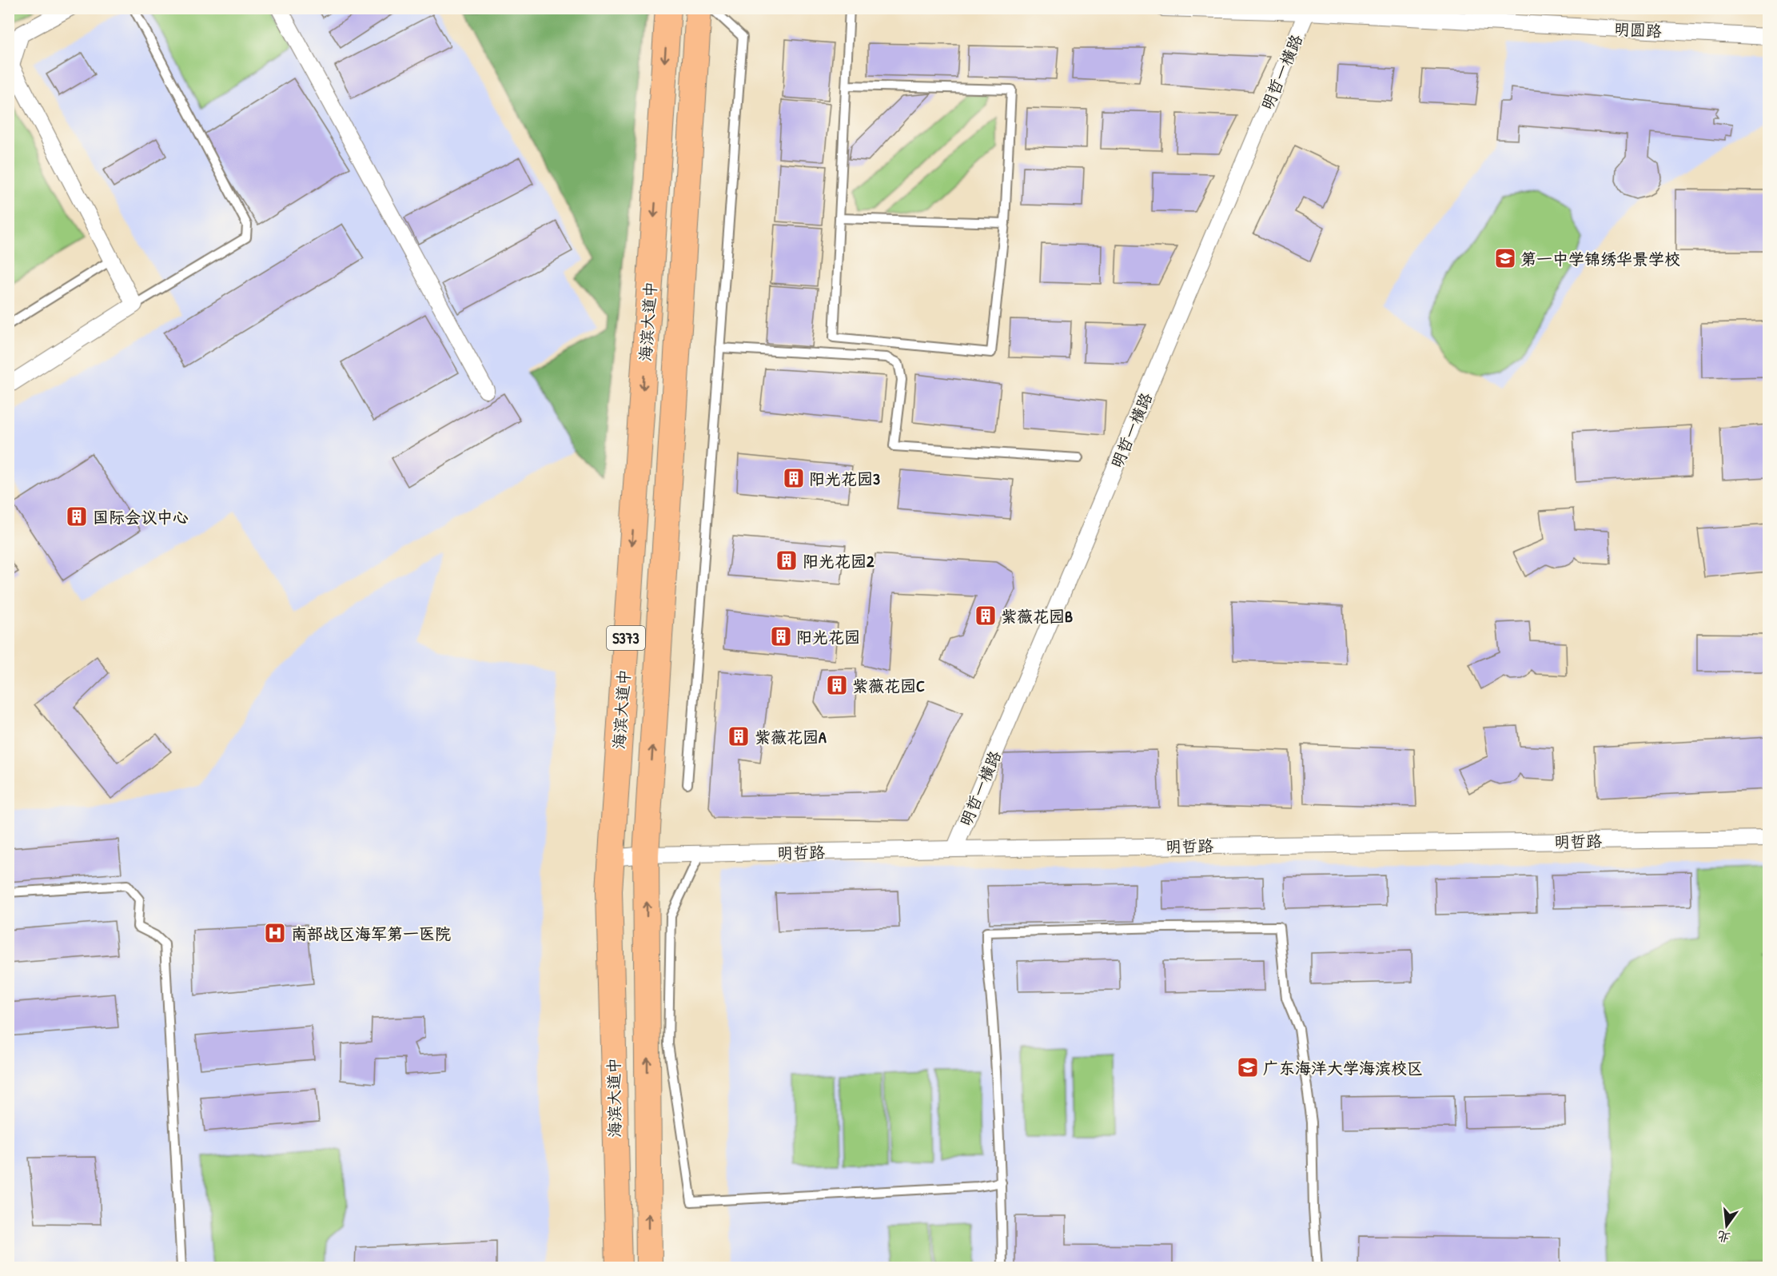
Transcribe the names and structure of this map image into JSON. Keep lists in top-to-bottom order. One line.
{"streets":{"main road":["海滨大道中","S373"],"street":["明圆路","明哲一横路","明哲路"]},"crossings":[["明圆路","明哲一横路"],["明哲一横路","明哲路"],["海滨大道中","明哲路"]],"places":{"school or university":["第一中学锦绣华景学校","广东海洋大学海滨校区"],"building":["阳光花园3","国际会议中心","阳光花园2","紫薇花园B","阳光花园","紫薇花园C","紫薇花园A"],"hospital":["南部战区海军第一医院"]},"north":"bottom"}
